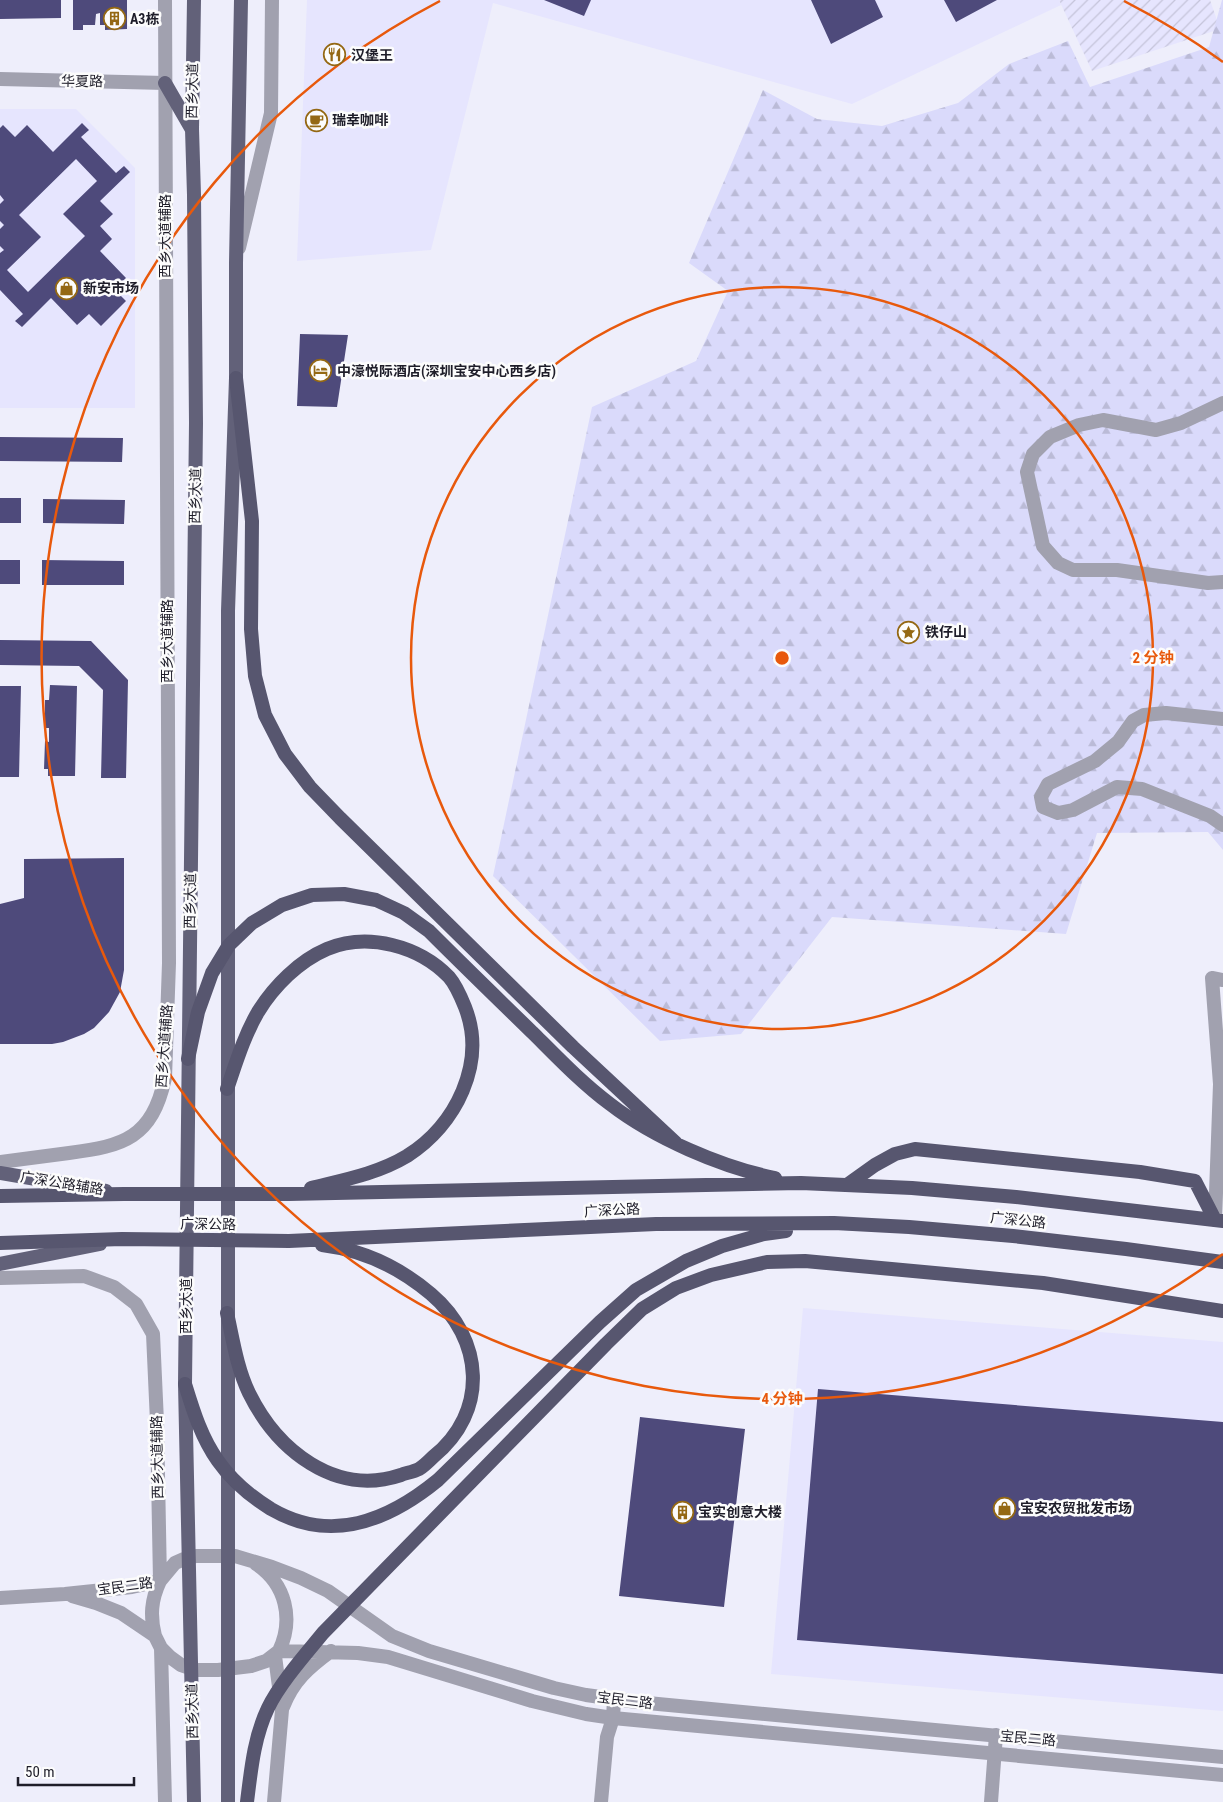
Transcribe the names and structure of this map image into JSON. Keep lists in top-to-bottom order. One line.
{"streets":{"highway":["广深公路"],"main road":["西乡大道","广深公路辅路"],"street":["华夏路","西乡大道辅路","宝民二路"]},"crossings":[["华夏路","西乡大道辅路"],["西乡大道辅路","宝民二路"],["广深公路辅路","广深公路"]],"places":{"building":["A3栋","宝实创意大楼"],"restaurant":["汉堡王"],"cafe":["瑞幸咖啡"],"shop":["新安市场","宝安农贸批发市场"],"hotel":["中濠悦际酒店(深圳宝安中心西乡店)"],"place":["铁仔山"]},"scale_bar":"50 m","rings":["2 分钟","4 分钟"]}
